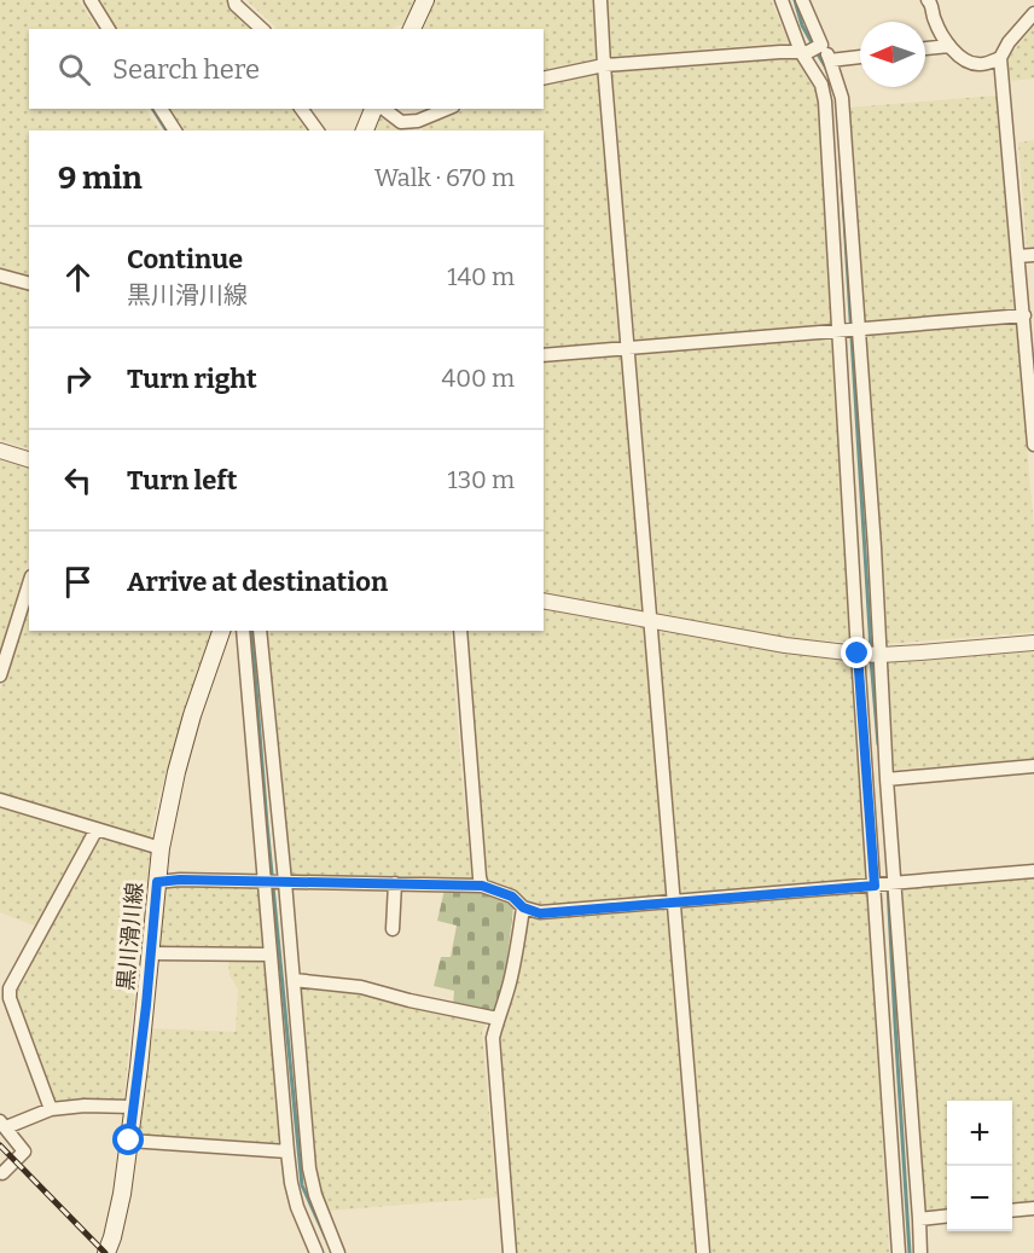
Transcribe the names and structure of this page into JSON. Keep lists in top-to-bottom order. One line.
{"streets":{"main road":["黒川滑川線"]},"north":"left","page":{"search":"Search here","heading":["9 min","Walk · 670 m"],"list":[["Continue","黒川滑川線","140 m"],["Turn right","400 m"],["Turn left","130 m"],"Arrive at destination"],"map_buttons":["+","−"]}}
